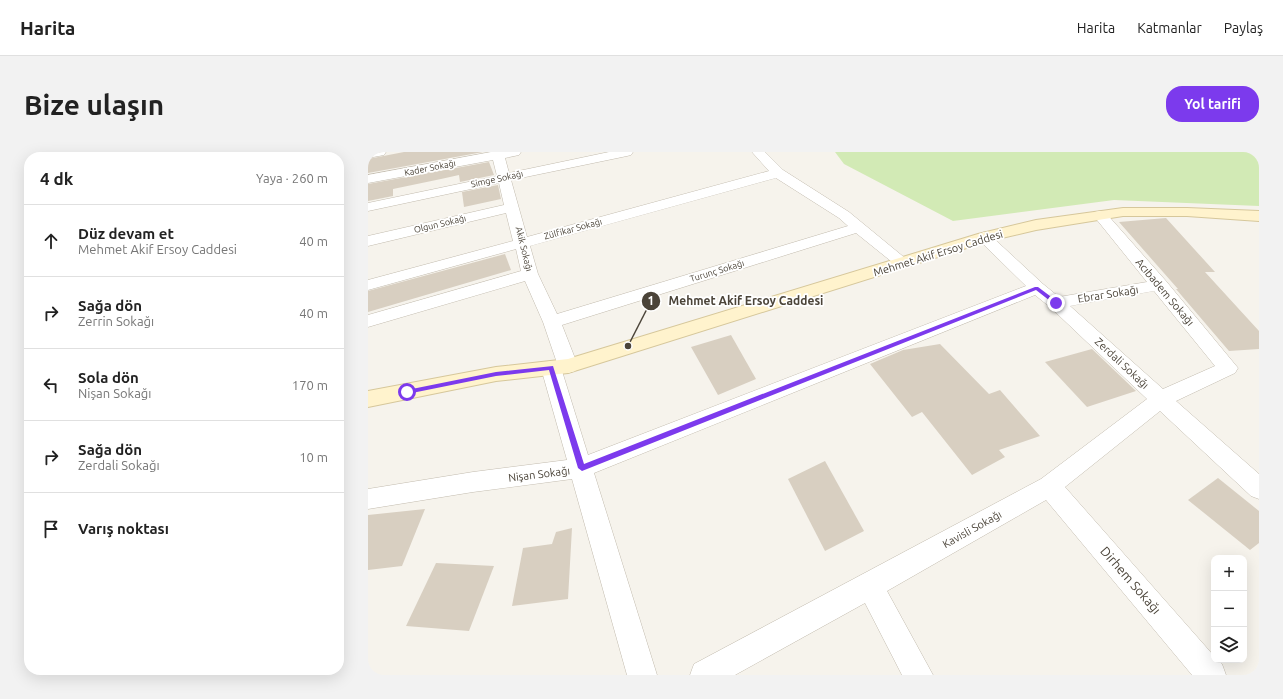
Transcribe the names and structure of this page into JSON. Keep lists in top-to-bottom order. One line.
{"streets":{"street":["Kader Sokağı","Simge Sokağı","Olgun Sokağı","Zülfikar Sokağı","Akik Sokağı","Mehmet Akif Ersoy Caddesi","Turunç Sokağı","Acıbadem Sokağı","Ebrar Sokağı","Zerdali Sokağı","Nişan Sokağı","Kavisli Sokağı","Dirhem Sokağı"]},"crossings":[["Kader Sokağı","Akik Sokağı"],["Simge Sokağı","Akik Sokağı"],["Olgun Sokağı","Akik Sokağı"],["Zülfikar Sokağı","Akik Sokağı"],["Akik Sokağı","Mehmet Akif Ersoy Caddesi"],["Akik Sokağı","Turunç Sokağı"],["Akik Sokağı","Nişan Sokağı"],["Mehmet Akif Ersoy Caddesi","Acıbadem Sokağı"],["Mehmet Akif Ersoy Caddesi","Zerdali Sokağı"],["Acıbadem Sokağı","Ebrar Sokağı"],["Acıbadem Sokağı","Kavisli Sokağı"],["Ebrar Sokağı","Zerdali Sokağı"],["Zerdali Sokağı","Nişan Sokağı"],["Zerdali Sokağı","Kavisli Sokağı"],["Kavisli Sokağı","Dirhem Sokağı"]],"places":["Mehmet Akif Ersoy Caddesi"],"page":{"header":"Harita","nav":["Harita","Katmanlar","Paylaş"],"buttons":"Yol tarifi","title":"Bize ulaşın","heading":["4 dk","Yaya · 260 m"],"list":[["Düz devam et","Mehmet Akif Ersoy Caddesi","40 m"],["Sağa dön","Zerrin Sokağı","40 m"],["Sola dön","Nişan Sokağı","170 m"],["Sağa dön","Zerdali Sokağı","10 m"],"Varış noktası"],"map_buttons":["+","−"]}}
